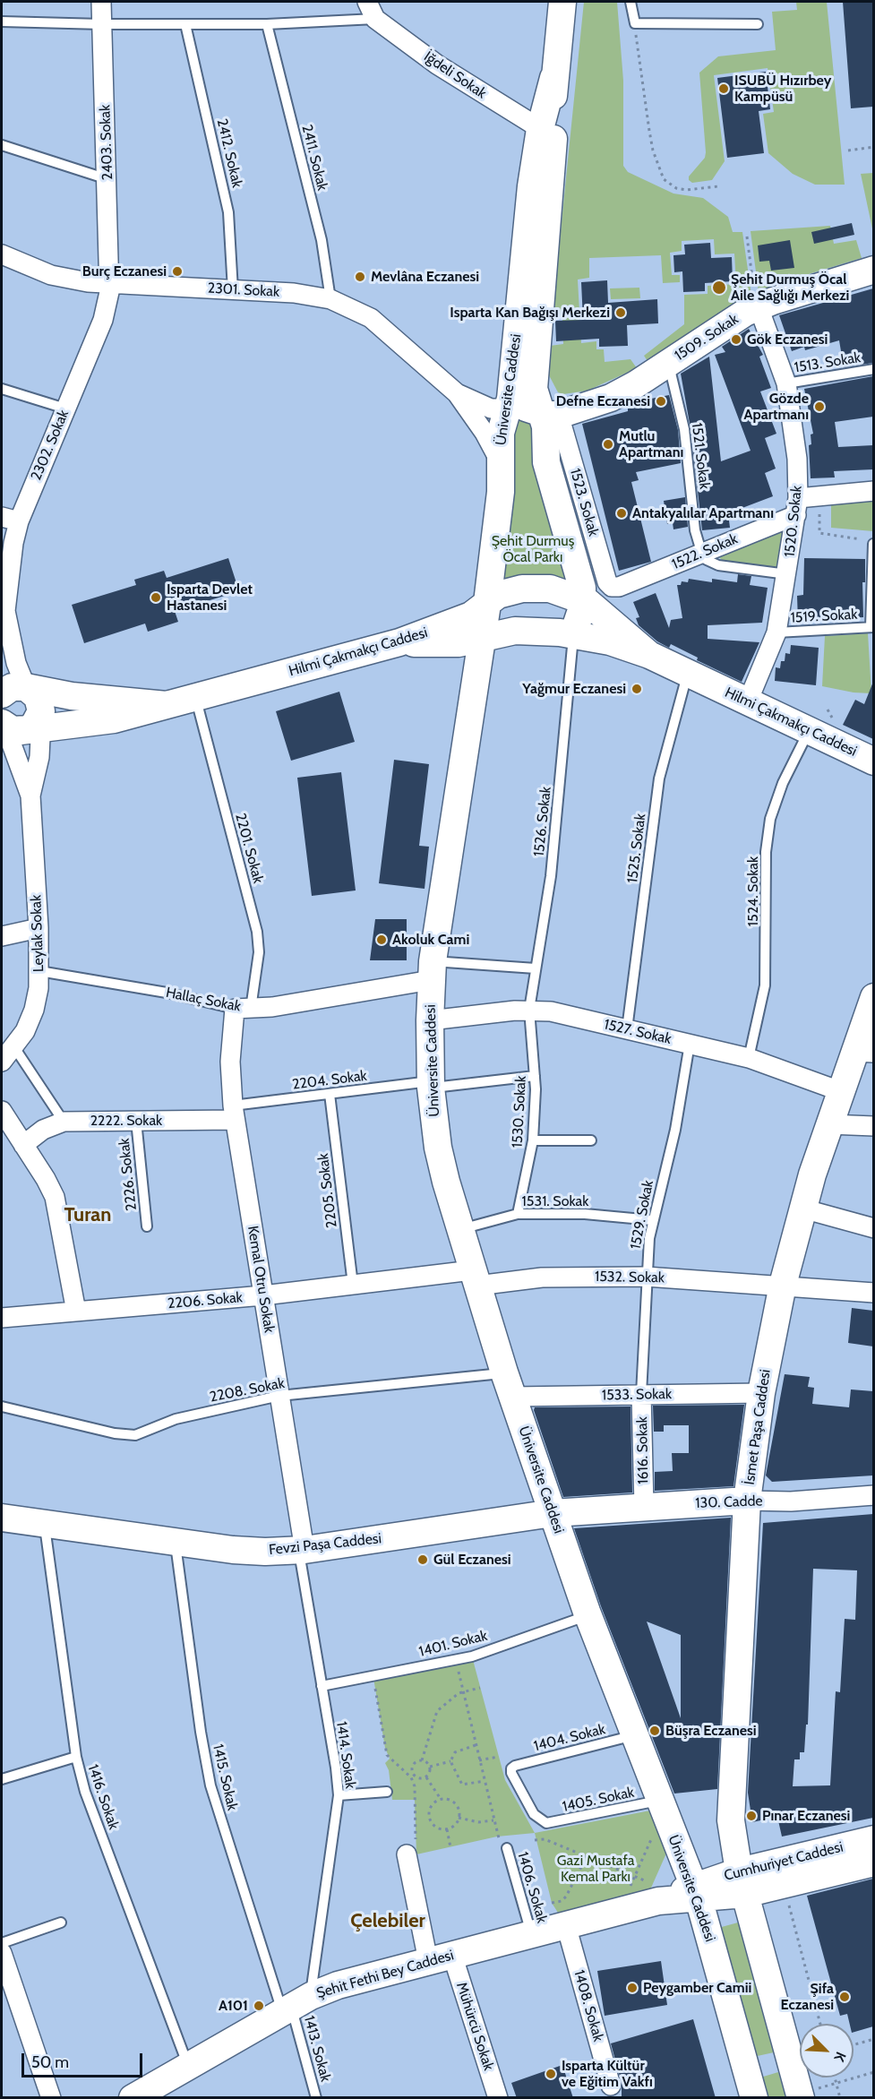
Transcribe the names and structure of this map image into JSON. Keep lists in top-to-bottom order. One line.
{"streets":{"main road":["1509. Sokak","Üniversite Caddesi","Hilmi Çakmakçı Caddesi","İsmet Paşa Caddesi","130. Cadde","Fevzi Paşa Caddesi","Cumhuriyet Caddesi","Şehit Fethi Bey Caddesi"],"street":["İğdeli Sokak","2403. Sokak","2301. Sokak","2302. Sokak","1523. Sokak","1520. Sokak","1522. Sokak","Leylak Sokak","Hallaç Sokak","1527. Sokak","2222. Sokak","1532. Sokak","Kemal Otru Sokak","2206. Sokak","1533. Sokak","1616. Sokak","1408. Sokak","Mühürcü Sokak"],"lane":["2412. Sokak","2411. Sokak","1513. Sokak","1521. Sokak","1519. Sokak","1526. Sokak","2201. Sokak","1525. Sokak","1524. Sokak","2204. Sokak","1530. Sokak","2226. Sokak","2205. Sokak","1531. Sokak","1529. Sokak","2208. Sokak","1401. Sokak","1404. Sokak","1414. Sokak","1415. Sokak","1416. Sokak","1405. Sokak","1406. Sokak","1413. Sokak"]},"crossings":[["İğdeli Sokak","Üniversite Caddesi"],["2403. Sokak","2301. Sokak"],["2403. Sokak","2302. Sokak"],["2412. Sokak","2301. Sokak"],["2411. Sokak","2301. Sokak"],["2301. Sokak","1509. Sokak"],["2301. Sokak","Üniversite Caddesi"],["2301. Sokak","2302. Sokak"],["1509. Sokak","Üniversite Caddesi"],["1509. Sokak","1521. Sokak"],["1509. Sokak","1523. Sokak"],["1509. Sokak","1520. Sokak"],["1513. Sokak","1520. Sokak"],["Üniversite Caddesi","1523. Sokak"],["Üniversite Caddesi","Hilmi Çakmakçı Caddesi"],["Üniversite Caddesi","1526. Sokak"],["Üniversite Caddesi","Hallaç Sokak"],["Üniversite Caddesi","1527. Sokak"],["Üniversite Caddesi","2204. Sokak"],["Üniversite Caddesi","1531. Sokak"],["Üniversite Caddesi","1532. Sokak"],["Üniversite Caddesi","2206. Sokak"],["Üniversite Caddesi","2208. Sokak"],["Üniversite Caddesi","1533. Sokak"],["Üniversite Caddesi","130. Cadde"],["Üniversite Caddesi","Fevzi Paşa Caddesi"],["Üniversite Caddesi","1401. Sokak"],["Üniversite Caddesi","1404. Sokak"],["Üniversite Caddesi","1405. Sokak"],["Üniversite Caddesi","Cumhuriyet Caddesi"],["Üniversite Caddesi","Şehit Fethi Bey Caddesi"],["2302. Sokak","Hilmi Çakmakçı Caddesi"],["1521. Sokak","1522. Sokak"],["1523. Sokak","1522. Sokak"],["1520. Sokak","1522. Sokak"],["1520. Sokak","1519. Sokak"],["1520. Sokak","Hilmi Çakmakçı Caddesi"],["Hilmi Çakmakçı Caddesi","1526. Sokak"],["Hilmi Çakmakçı Caddesi","2201. Sokak"],["Hilmi Çakmakçı Caddesi","1525. Sokak"],["Hilmi Çakmakçı Caddesi","1524. Sokak"],["Hilmi Çakmakçı Caddesi","Leylak Sokak"],["1526. Sokak","1527. Sokak"],["1526. Sokak","1530. Sokak"],["2201. Sokak","Hallaç Sokak"],["2201. Sokak","Kemal Otru Sokak"],["1525. Sokak","1527. Sokak"],["1524. Sokak","1527. Sokak"],["Leylak Sokak","Hallaç Sokak"],["Hallaç Sokak","Kemal Otru Sokak"],["1527. Sokak","1530. Sokak"],["1527. Sokak","1529. Sokak"],["1527. Sokak","İsmet Paşa Caddesi"],["2204. Sokak","1530. Sokak"],["2204. Sokak","2222. Sokak"],["2204. Sokak","2205. Sokak"],["2204. Sokak","Kemal Otru Sokak"],["1530. Sokak","1531. Sokak"],["2222. Sokak","2226. Sokak"],["2222. Sokak","Kemal Otru Sokak"],["2205. Sokak","2206. Sokak"],["1531. Sokak","1529. Sokak"],["1529. Sokak","1532. Sokak"],["1529. Sokak","1533. Sokak"],["1529. Sokak","1616. Sokak"],["1532. Sokak","2206. Sokak"],["1532. Sokak","İsmet Paşa Caddesi"],["Kemal Otru Sokak","2206. Sokak"],["Kemal Otru Sokak","2208. Sokak"],["Kemal Otru Sokak","Fevzi Paşa Caddesi"],["Kemal Otru Sokak","1414. Sokak"],["2208. Sokak","1533. Sokak"],["1533. Sokak","İsmet Paşa Caddesi"],["1533. Sokak","1616. Sokak"],["İsmet Paşa Caddesi","130. Cadde"],["İsmet Paşa Caddesi","Cumhuriyet Caddesi"],["1616. Sokak","130. Cadde"],["130. Cadde","Fevzi Paşa Caddesi"],["Fevzi Paşa Caddesi","1414. Sokak"],["Fevzi Paşa Caddesi","1415. Sokak"],["Fevzi Paşa Caddesi","1416. Sokak"],["1401. Sokak","1414. Sokak"],["1404. Sokak","1405. Sokak"],["1414. Sokak","1415. Sokak"],["1414. Sokak","Şehit Fethi Bey Caddesi"],["1414. Sokak","1413. Sokak"],["1415. Sokak","Şehit Fethi Bey Caddesi"],["1415. Sokak","1413. Sokak"],["1416. Sokak","Şehit Fethi Bey Caddesi"],["Cumhuriyet Caddesi","Şehit Fethi Bey Caddesi"],["1406. Sokak","Şehit Fethi Bey Caddesi"],["Şehit Fethi Bey Caddesi","1408. Sokak"],["Şehit Fethi Bey Caddesi","Mühürcü Sokak"],["Şehit Fethi Bey Caddesi","1413. Sokak"]],"districts":["Turan","Çelebiler"],"parks":["Şehit Durmuş Öcal Parkı","Gazi Mustafa Kemal Parkı"],"places":["ISUBÜ Hızırbey Kampüsü","Burç Eczanesi","Mevlâna Eczanesi","Şehit Durmuş Öcal Aile Sağlığı Merkezi","Isparta Kan Bağışı Merkezi","Gök Eczanesi","Defne Eczanesi","Gözde Apartmanı","Mutlu Apartmanı","Antakyalılar Apartmanı","Isparta Devlet Hastanesi","Yağmur Eczanesi","Akoluk Cami","Gül Eczanesi","Büşra Eczanesi","Pınar Eczanesi","Peygamber Camii","Şifa Eczanesi","A101","Isparta Kültür ve Eğitim Vakfı"],"scale_bar":"50 m","north":"bottom right"}
